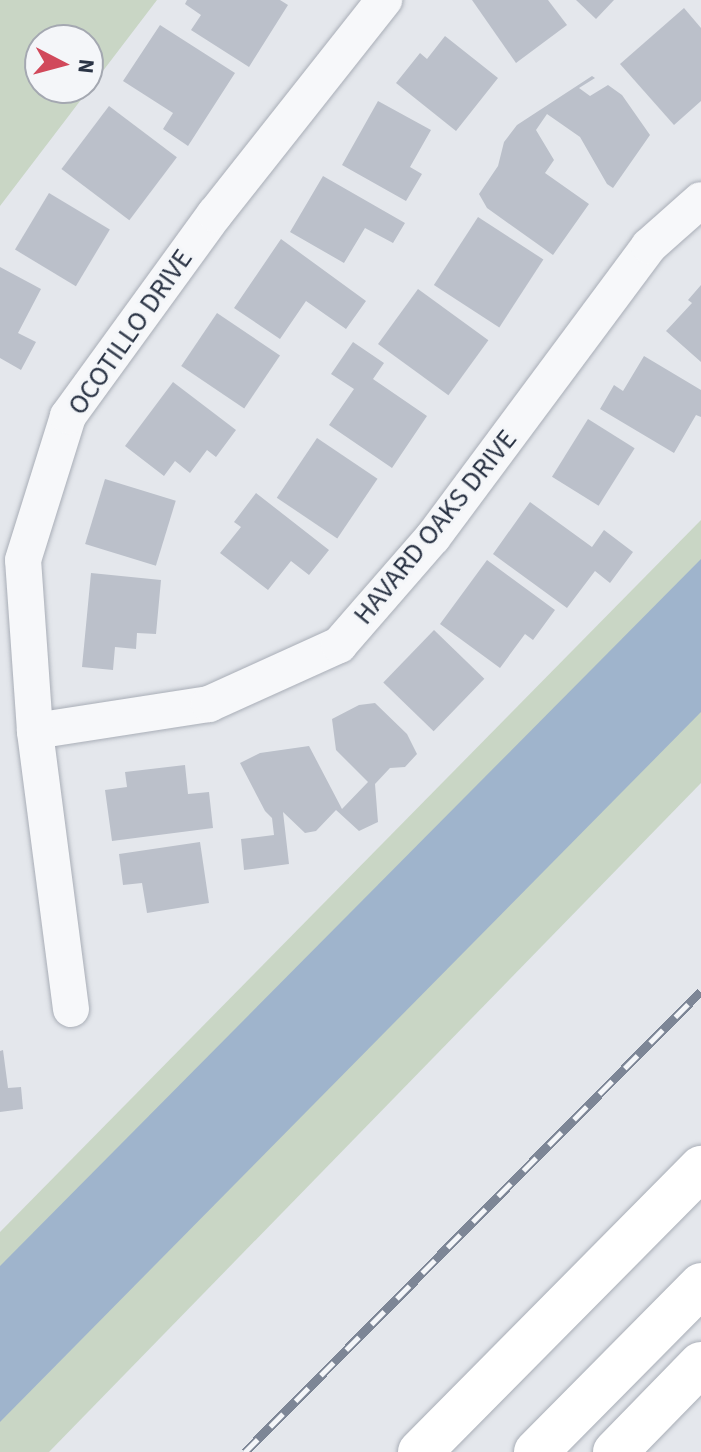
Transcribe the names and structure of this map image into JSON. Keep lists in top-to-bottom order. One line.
{"streets":{"street":["OCOTILLO DRIVE","HAVARD OAKS DRIVE"]},"crossings":[["OCOTILLO DRIVE","HAVARD OAKS DRIVE"]],"north":"right"}
